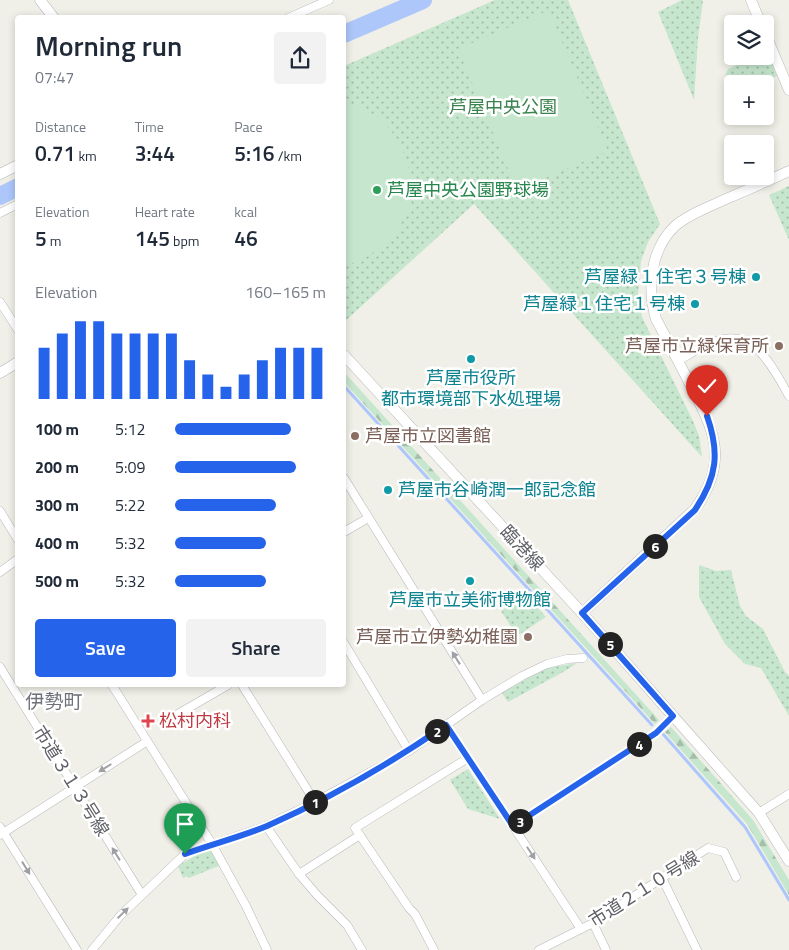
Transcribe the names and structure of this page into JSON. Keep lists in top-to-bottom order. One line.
{"streets":{"street":["臨港線","市道３１３号線","市道２１０号線"]},"one_way":["市道３１３号線"],"districts":["伊勢町"],"parks":["芦屋中央公園"],"places":{"other":["芦屋中央公園野球場","芦屋緑１住宅３号棟","芦屋緑１住宅１号棟","芦屋市立緑保育所","芦屋市役所 都市環境部下水処理場","芦屋市立図書館","芦屋市谷崎潤一郎記念館","芦屋市立美術博物館","芦屋市立伊勢幼稚園"],"health":["松村内科"]},"page":{"map_buttons":["+","−"],"heading":["Morning run","07:47"],"stats":[["Distance","0.71 km"],["Time","3:44"],["Pace","5:16 /km"],["Elevation","5 m"],["Heart rate","145 bpm"],["kcal","46"]],"chart":["Elevation","160–165 m"],"list":[{"name":"100 m","note":"5:12"},{"name":"200 m","note":"5:09"},{"name":"300 m","note":"5:22"},{"name":"400 m","note":"5:32"},{"name":"500 m","note":"5:32"}],"pins":["6","5","2","4","1","3"],"buttons":["Save","Share"]}}
